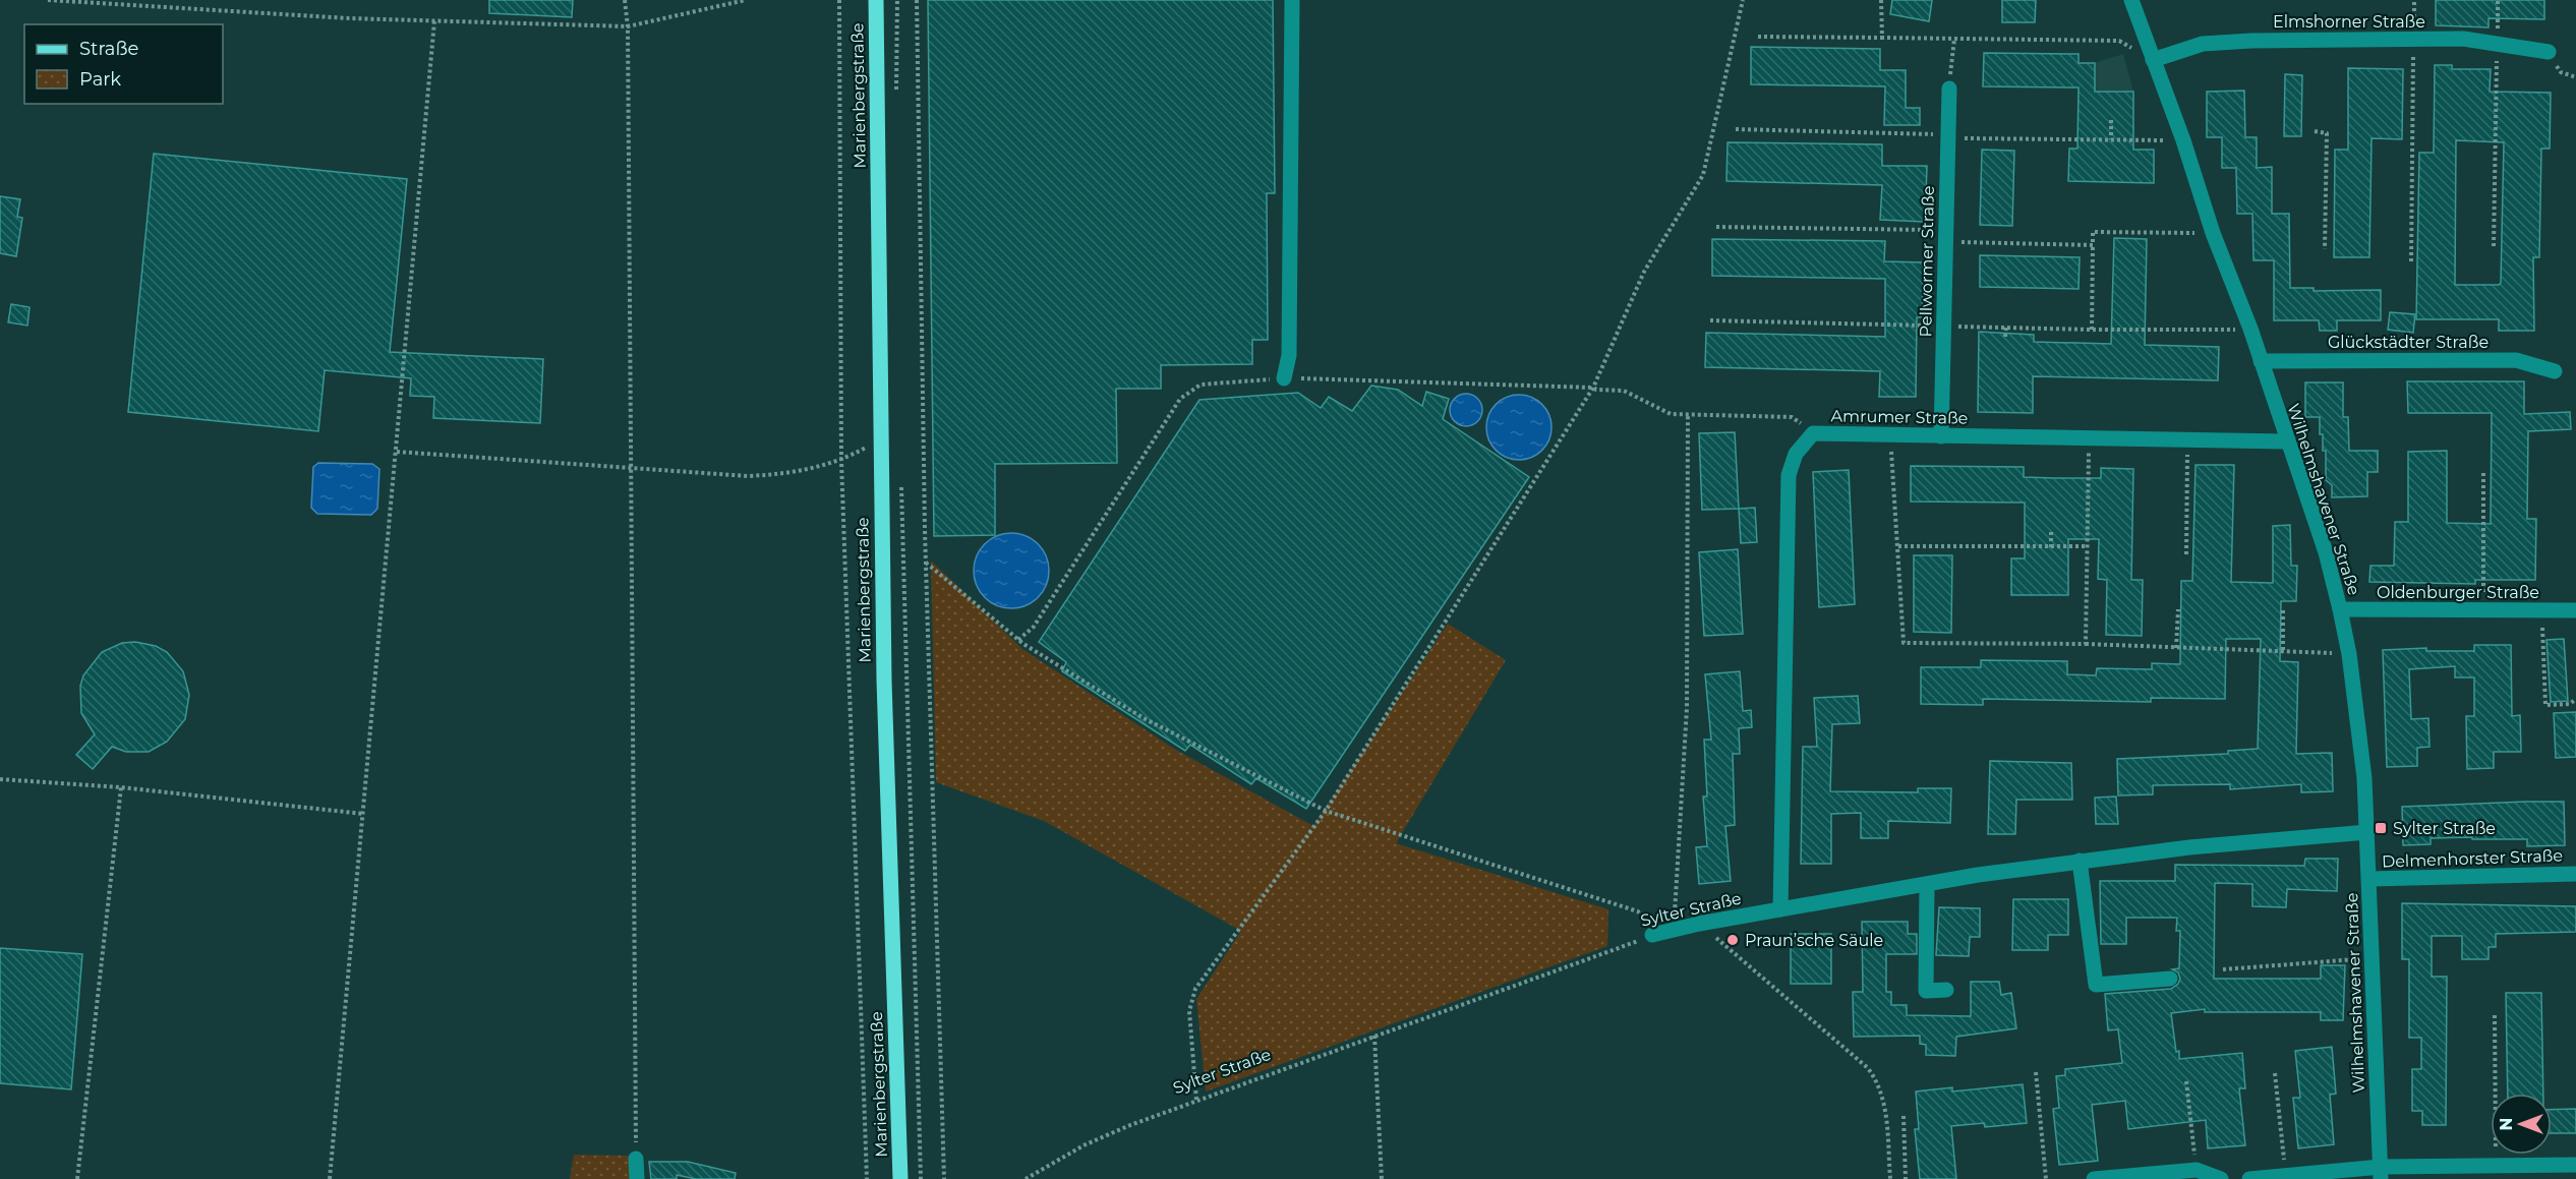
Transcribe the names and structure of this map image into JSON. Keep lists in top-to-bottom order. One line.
{"streets":{"main road":["Marienbergstraße"],"street":["Elmshorner Straße","Pellwormer Straße","Glückstädter Straße","Amrumer Straße","Wilhelmshavener Straße","Oldenburger Straße","Delmenhorster Straße","Sylter Straße"]},"crossings":[["Elmshorner Straße","Wilhelmshavener Straße"],["Pellwormer Straße","Amrumer Straße"],["Glückstädter Straße","Wilhelmshavener Straße"],["Amrumer Straße","Wilhelmshavener Straße"],["Amrumer Straße","Sylter Straße"],["Wilhelmshavener Straße","Oldenburger Straße"],["Wilhelmshavener Straße","Delmenhorster Straße"],["Wilhelmshavener Straße","Sylter Straße"]],"places":{"transit":["Sylter Straße"],"other":["Praun’sche Säule"]},"legend":["Straße","Park"],"north":"left"}
